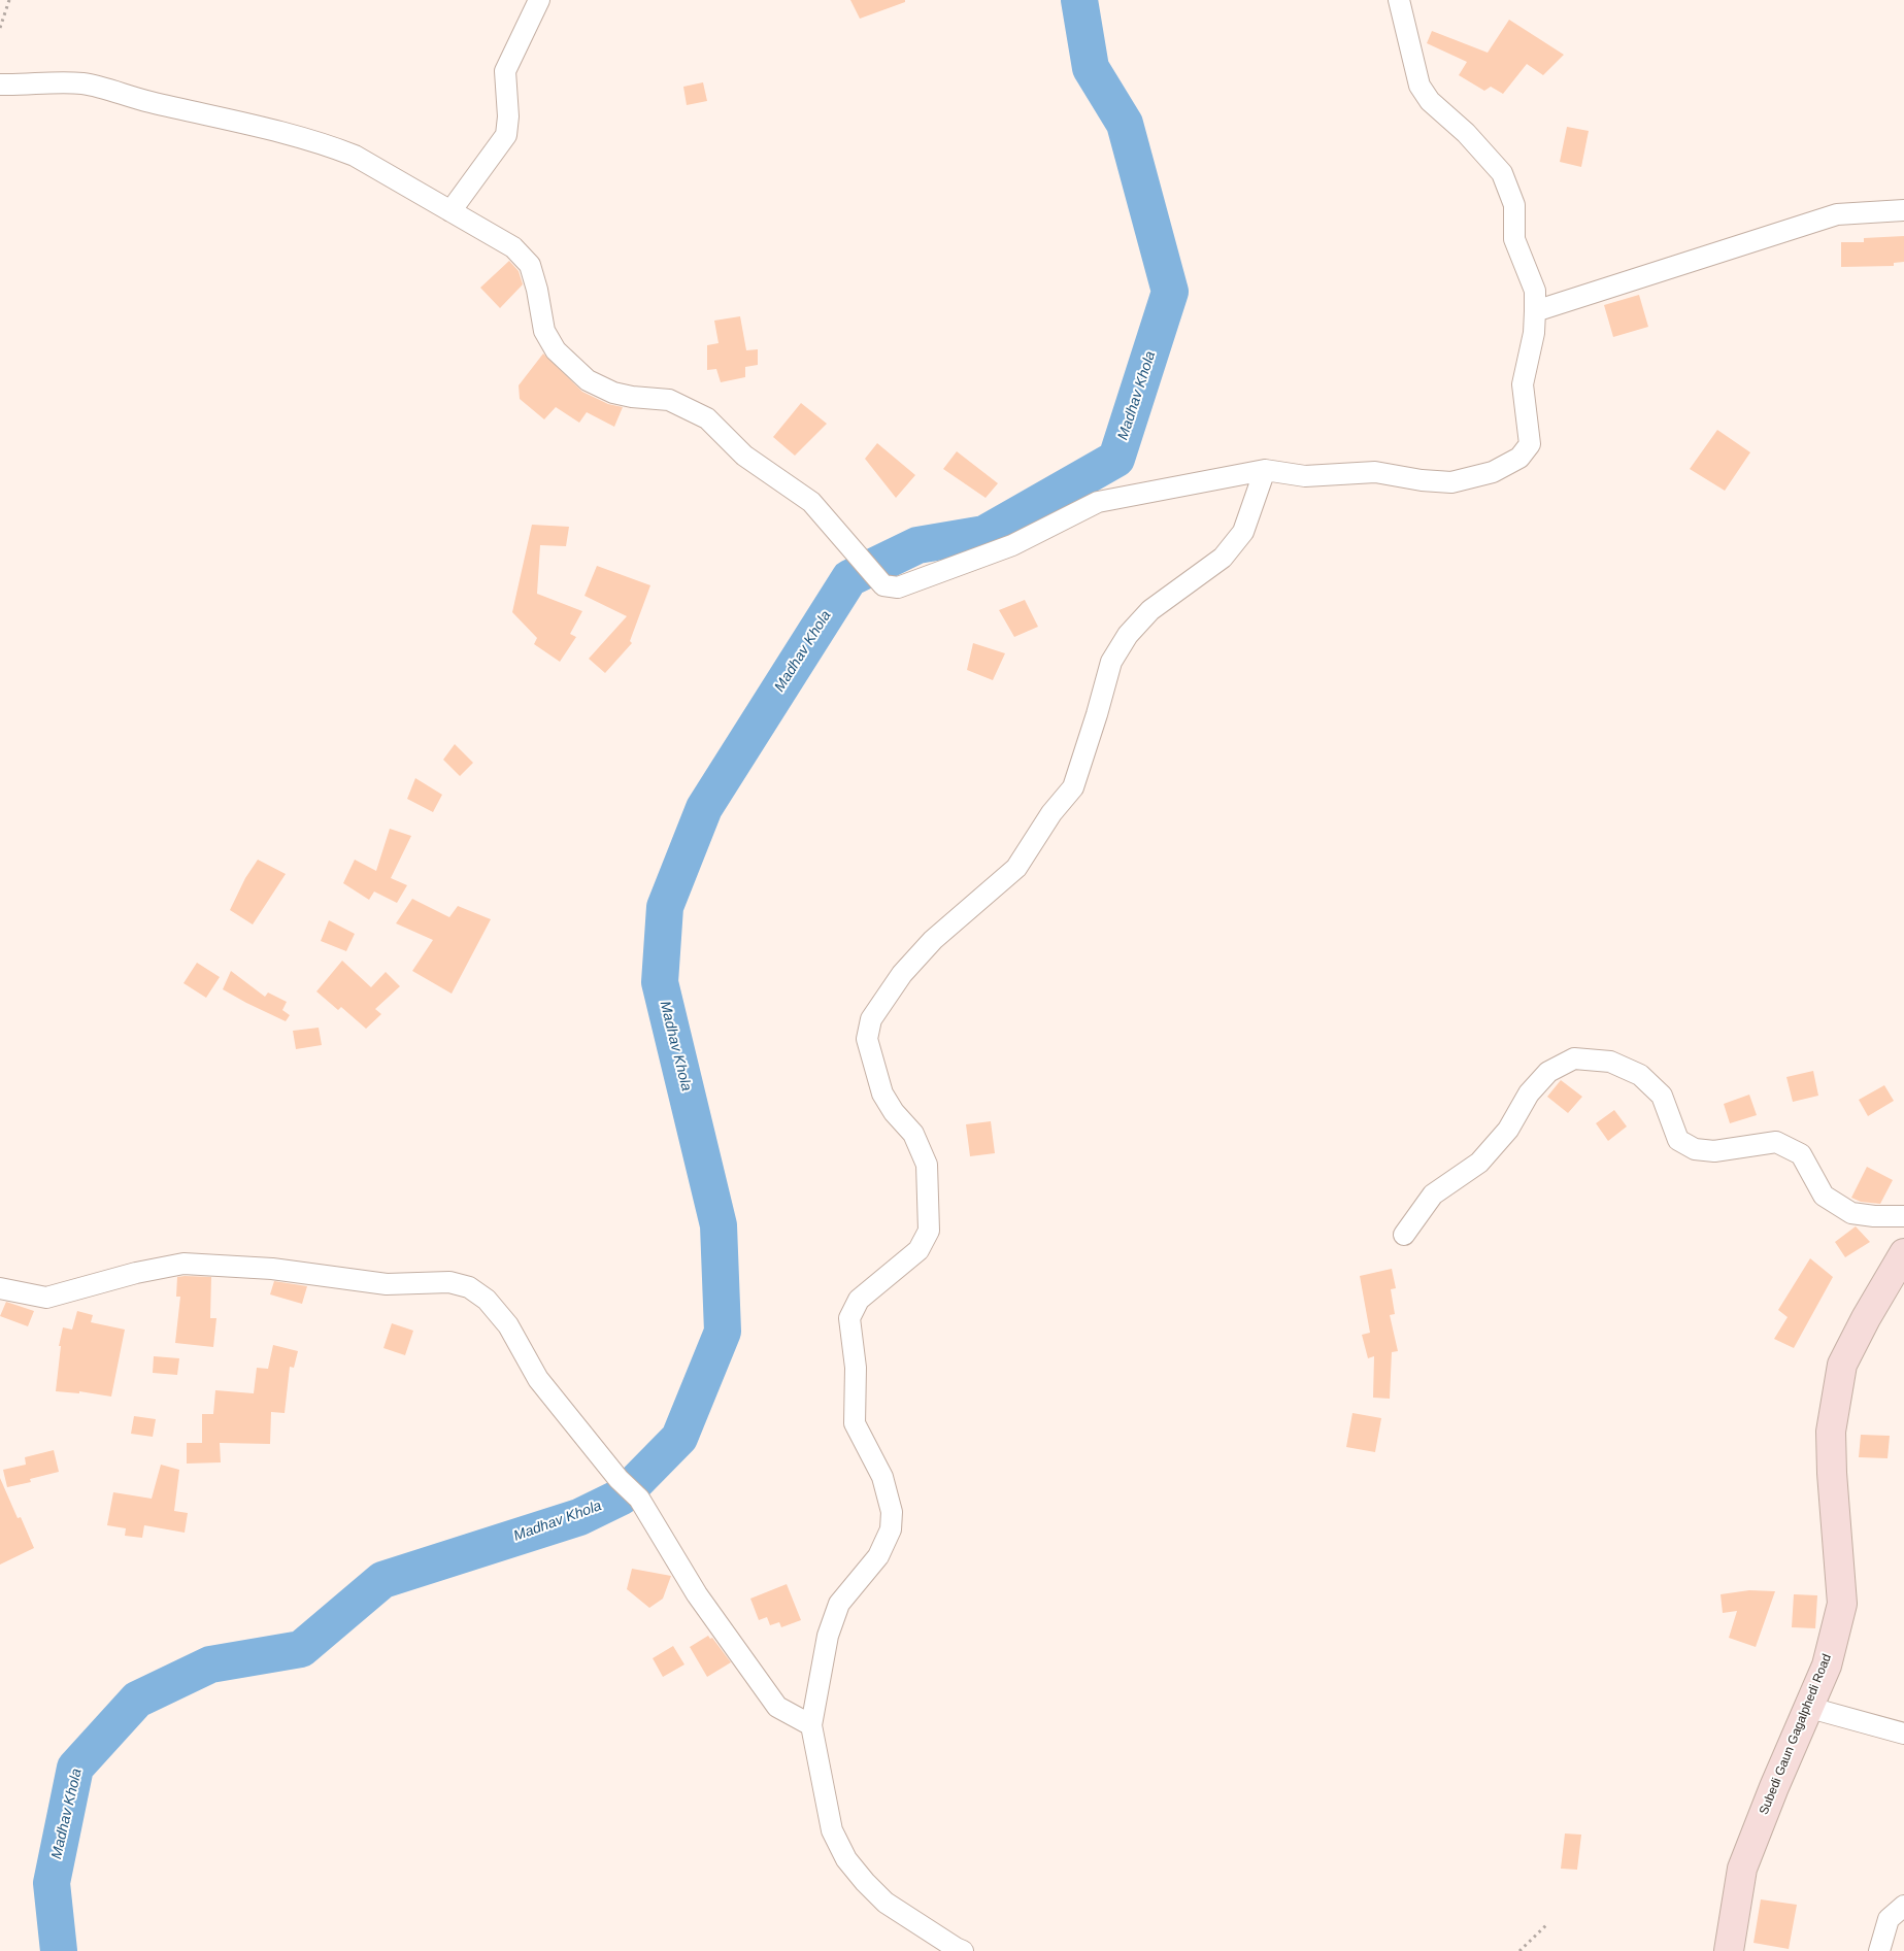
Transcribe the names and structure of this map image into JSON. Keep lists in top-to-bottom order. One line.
{"streets":{"street":["Subedi Gaun Gagalphedi Road"]},"water":["Madhav Khola"]}
